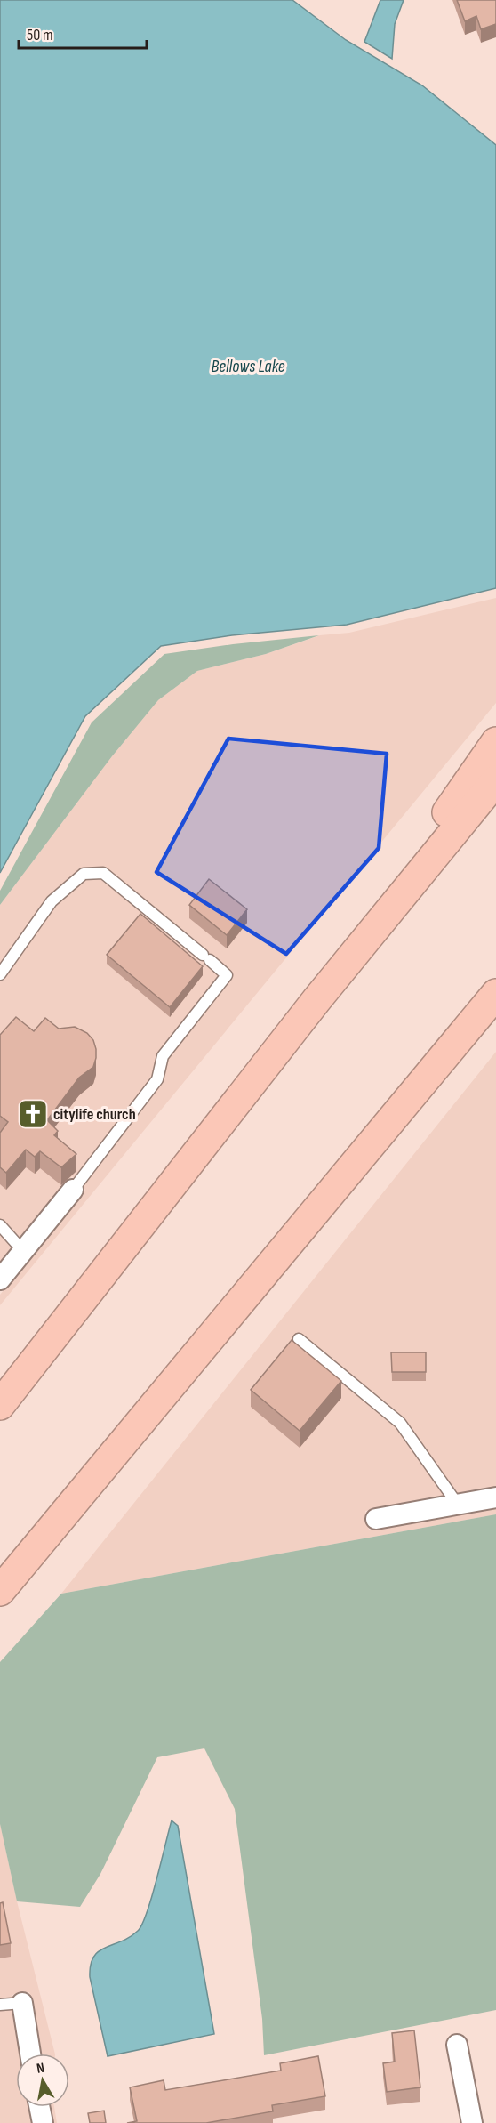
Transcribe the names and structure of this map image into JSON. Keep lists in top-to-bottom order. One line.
{"water":["Bellows Lake"],"places":{"church":["citylife church"]},"scale_bar":"50 m","north":"top"}
